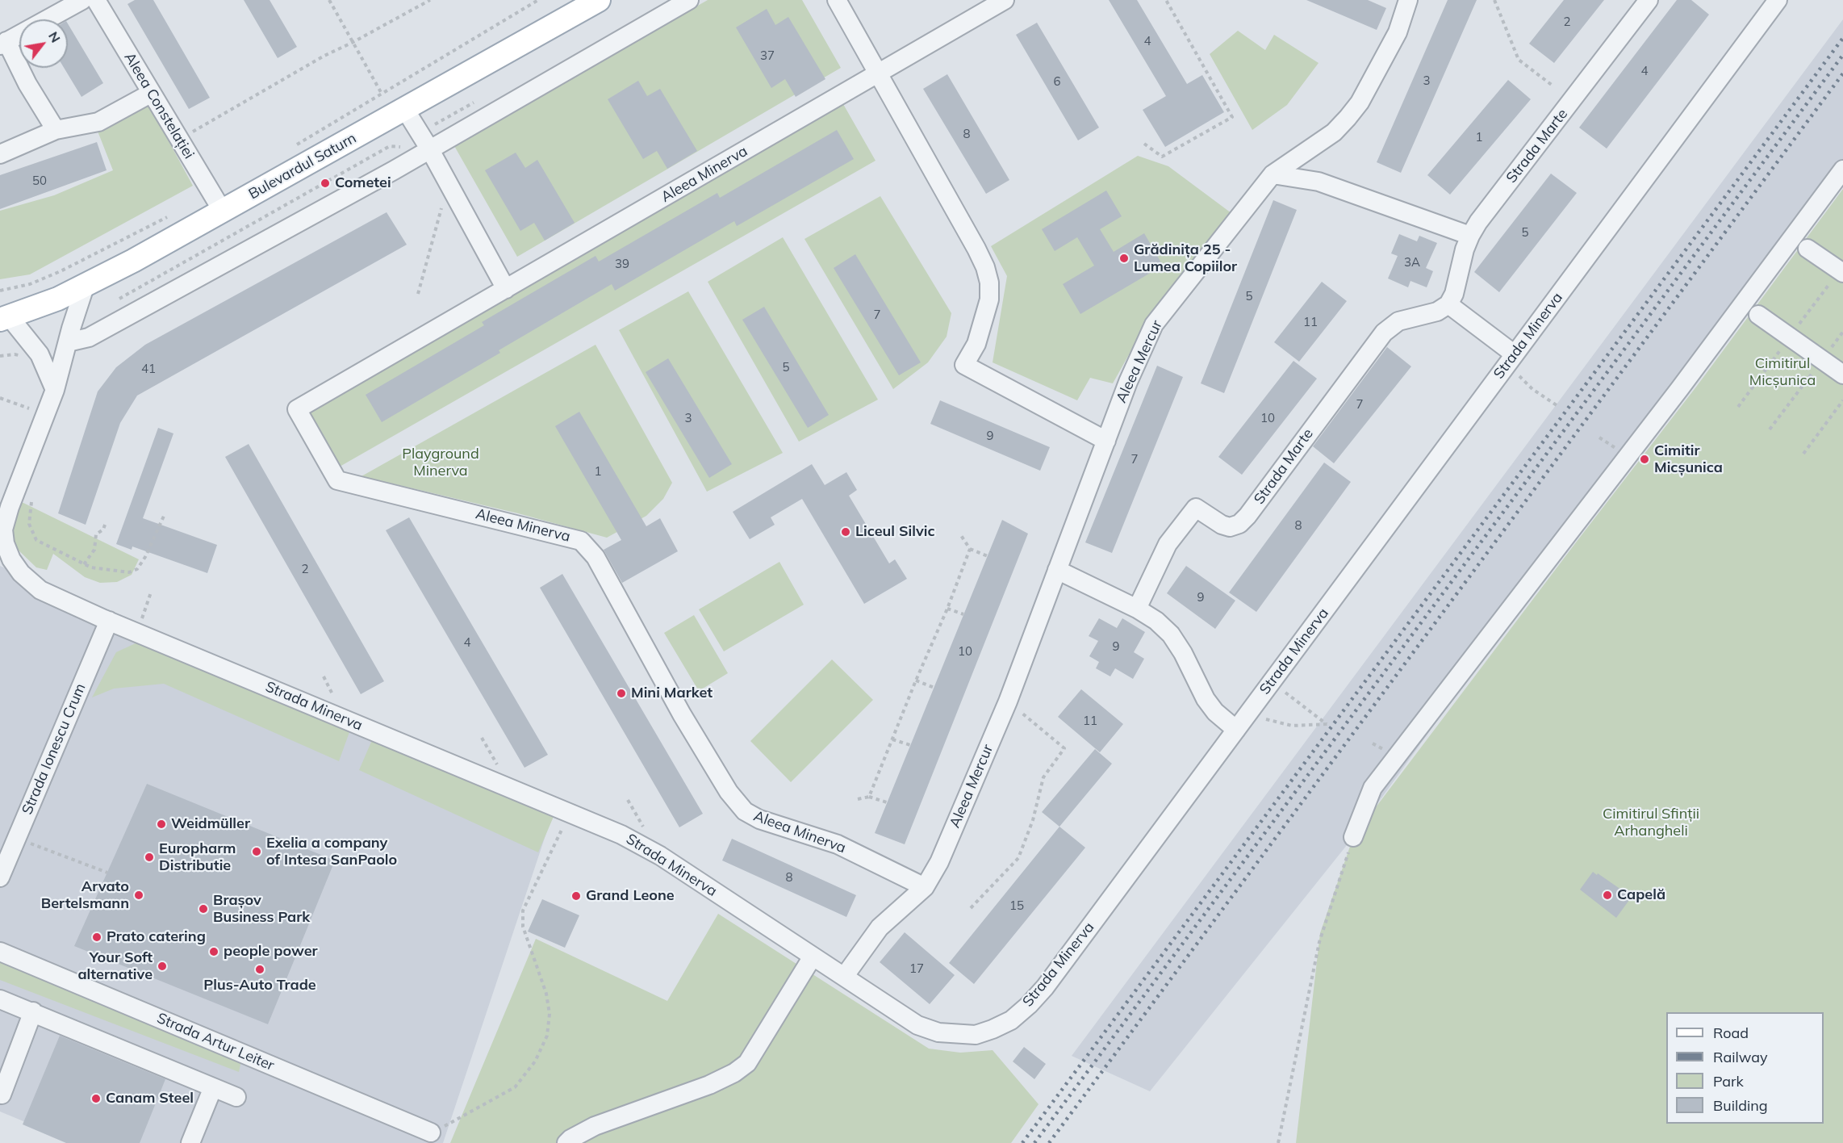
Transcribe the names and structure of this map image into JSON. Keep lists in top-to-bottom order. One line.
{"streets":{"main road":["Bulevardul Saturn"],"street":["Aleea Constelației","Strada Marte","Aleea Minerva","Strada Minerva","Aleea Mercur","Strada Ionescu Crum","Strada Artur Leiter"]},"crossings":[["Aleea Constelației","Bulevardul Saturn"],["Bulevardul Saturn","Strada Minerva"],["Aleea Minerva","Aleea Mercur"],["Strada Minerva","Aleea Mercur"],["Strada Minerva","Strada Ionescu Crum"]],"parks":["Cimitirul Micșunica","Playground Minerva","Cimitirul Sfinții Arhangheli"],"places":["Cometei","Grădinița 25 - Lumea Copiilor","Cimitir Micșunica","Liceul Silvic","Mini Market","Weidmüller","Exelia a company of Intesa SanPaolo","Europharm Distributie","Arvato Bertelsmann","Capelă","Grand Leone","Brașov Business Park","Prato catering","people power","Your Soft alternative","Plus-Auto Trade","Canam Steel"],"house_numbers":["2","4","37","4","3","6","8","1","50","5","3A","39","5","7","11","5","41","7","3","10","9","7","1","8","2","9","4","9","10","11","8","15","17"],"legend":["Road","Railway","Park","Building"],"north":"top right"}
